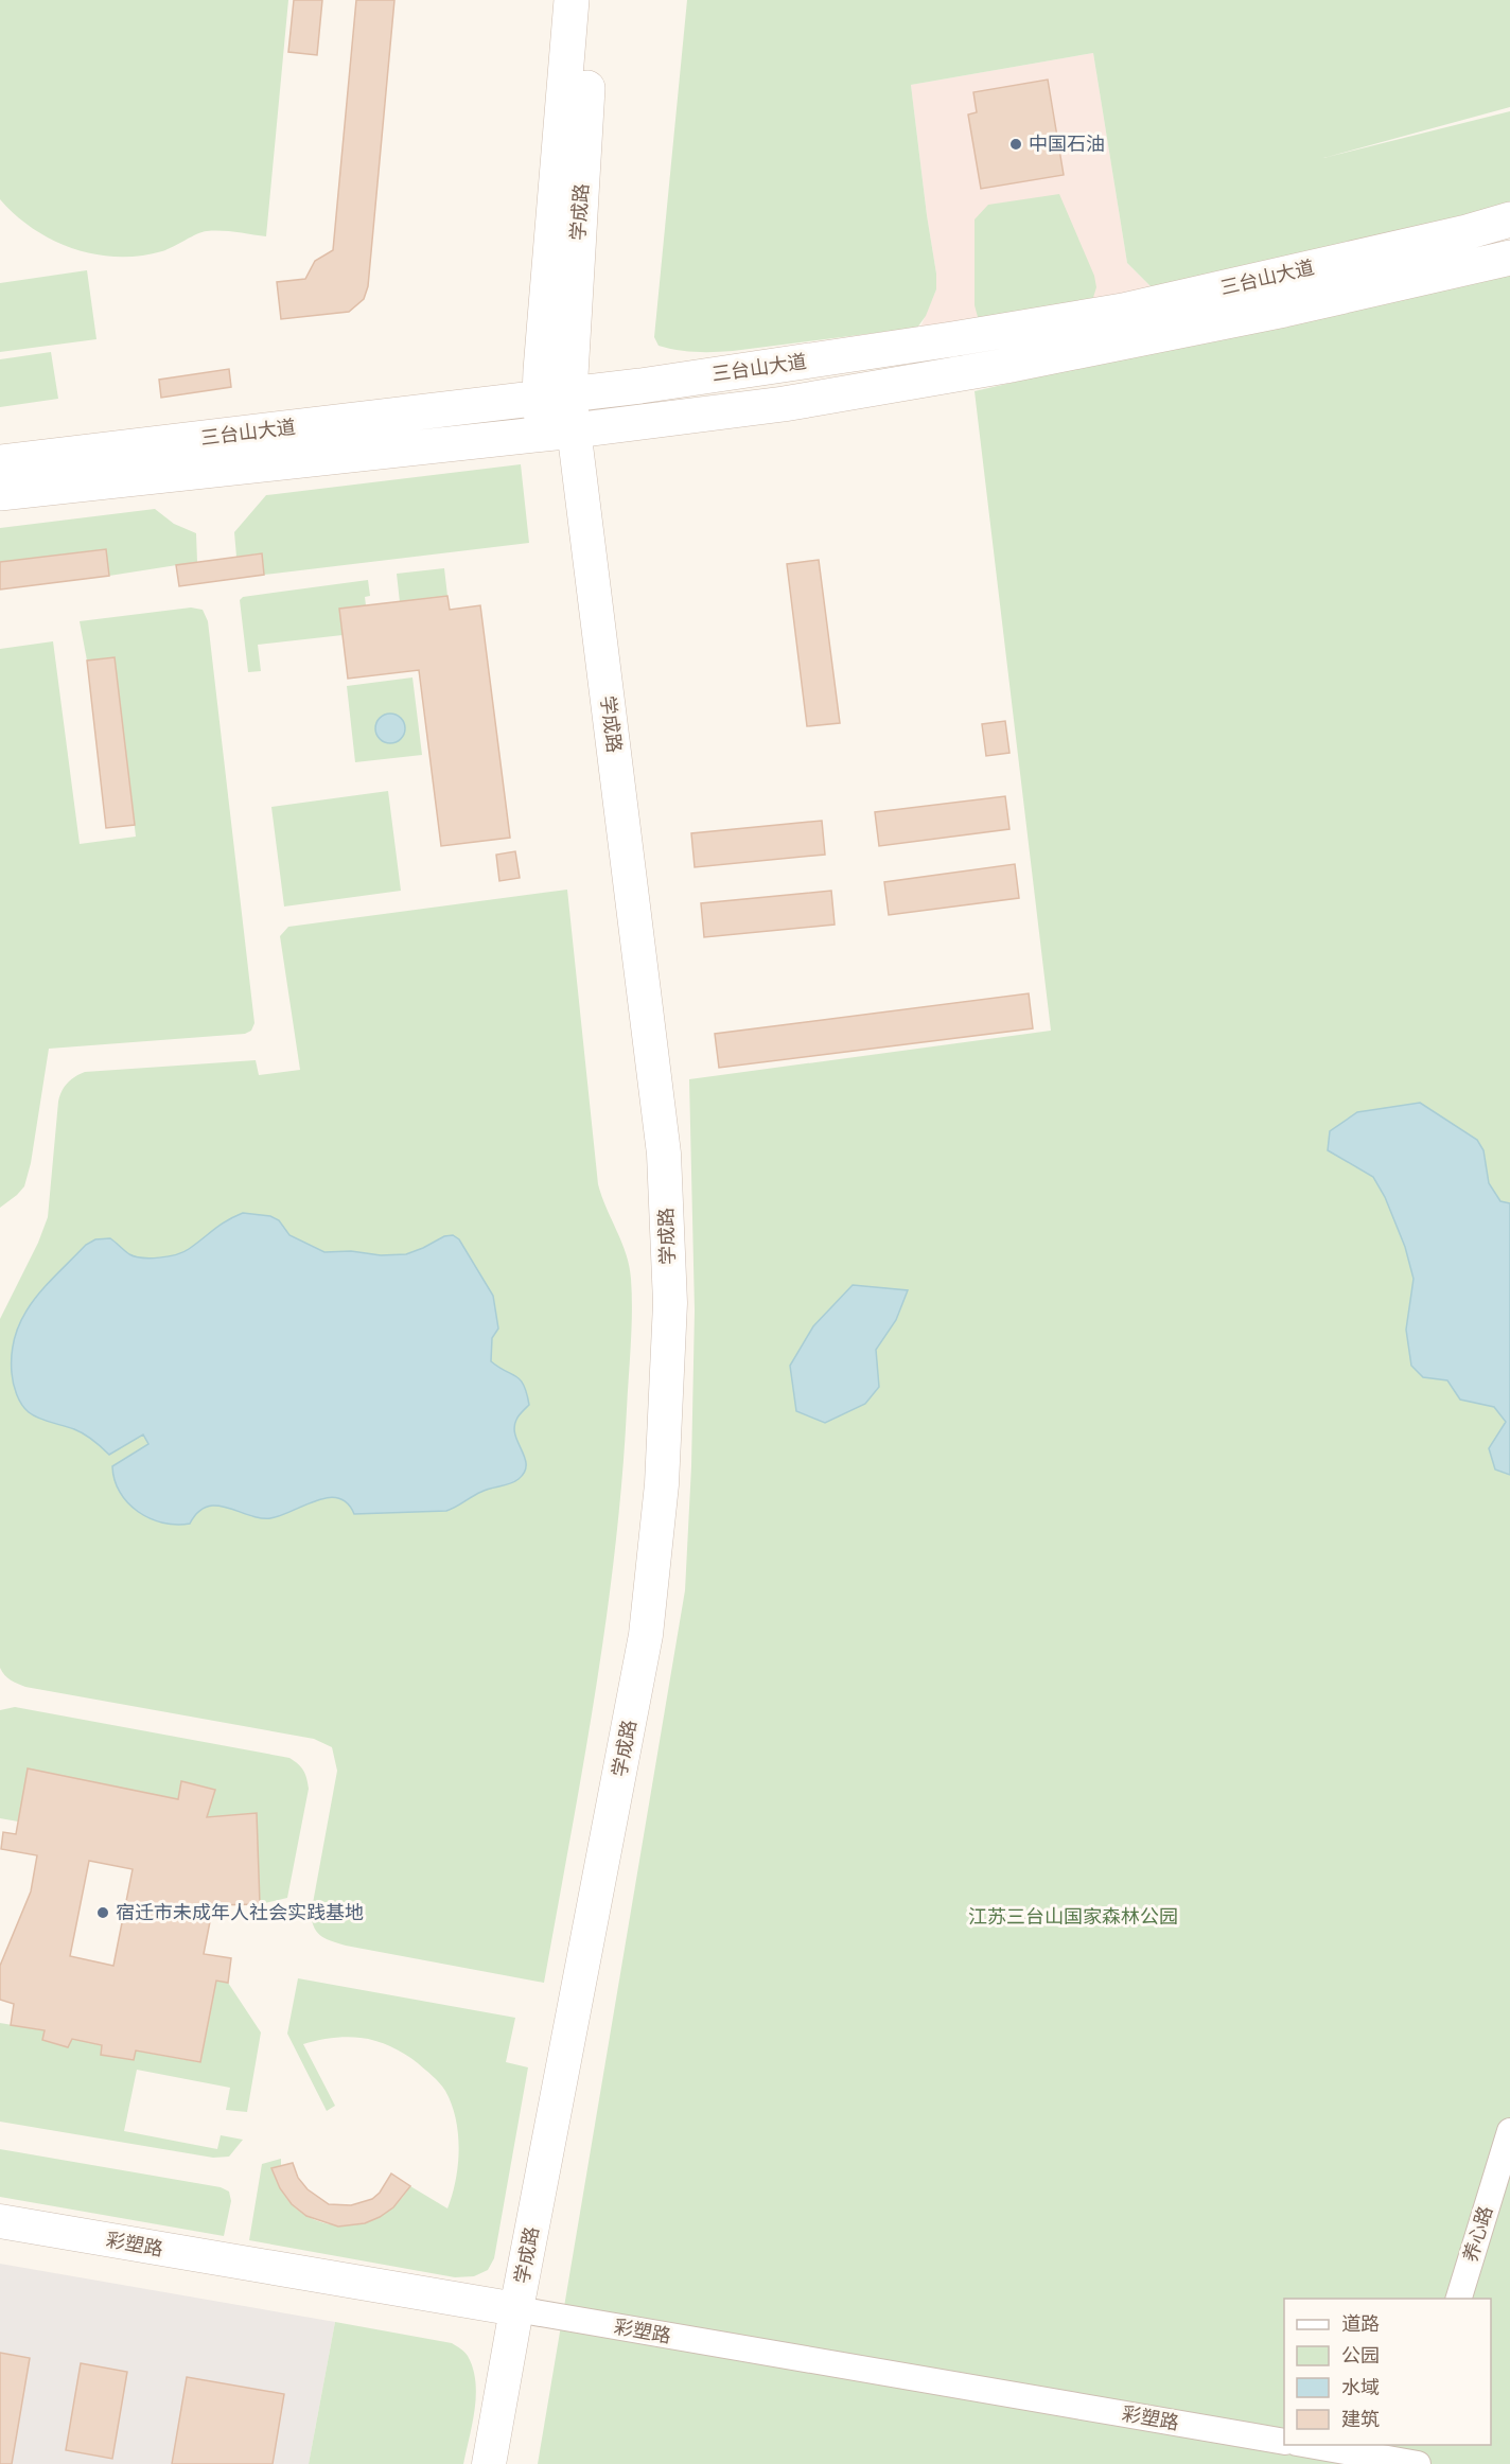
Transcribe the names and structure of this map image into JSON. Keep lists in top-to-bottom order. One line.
{"streets":{"main road":["学成路","三台山大道"],"street":["养心路","彩塑路"]},"crossings":[["学成路","三台山大道"],["学成路","彩塑路"]],"parks":["江苏三台山国家森林公园"],"places":["中国石油","宿迁市未成年人社会实践基地"],"legend":["道路","公园","水域","建筑"]}
